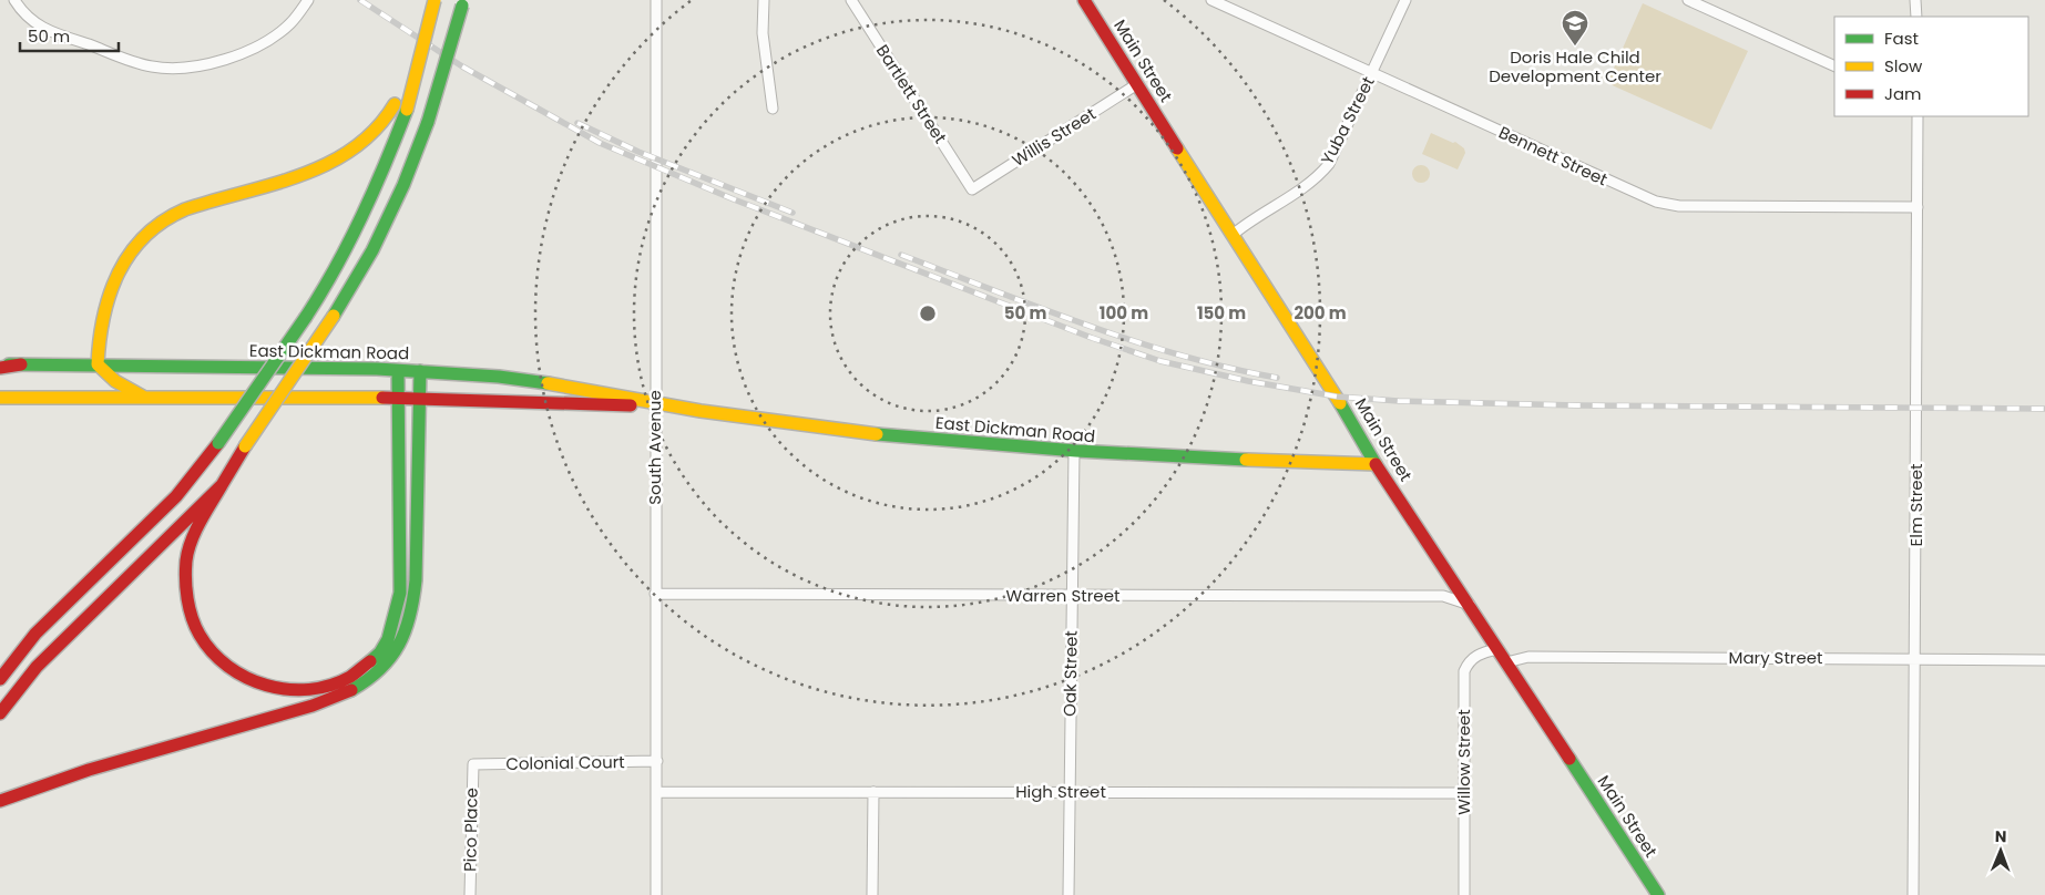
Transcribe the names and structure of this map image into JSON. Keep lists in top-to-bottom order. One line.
{"streets":{"main road":["Main Street","East Dickman Road"],"street":["Bartlett Street","Yuba Street","Willis Street","Bennett Street","South Avenue","Elm Street","Warren Street","Mary Street","Oak Street","Willow Street","Colonial Court","High Street","Pico Place"]},"crossings":[["Main Street","Yuba Street"],["Main Street","Willis Street"],["Main Street","East Dickman Road"],["Main Street","Warren Street"],["Main Street","Mary Street"],["Main Street","Willow Street"],["Bartlett Street","Willis Street"],["Yuba Street","Bennett Street"],["Bennett Street","Elm Street"],["East Dickman Road","South Avenue"],["East Dickman Road","Oak Street"],["South Avenue","Warren Street"],["South Avenue","Colonial Court"],["South Avenue","High Street"],["Elm Street","Mary Street"],["Warren Street","Oak Street"],["Oak Street","High Street"],["Willow Street","High Street"],["Colonial Court","Pico Place"]],"places":{"school or university":["Doris Hale Child Development Center"]},"legend":["Fast","Slow","Jam"],"scale_bar":"50 m","north":"top","rings":["50 m","100 m","150 m","200 m"]}
